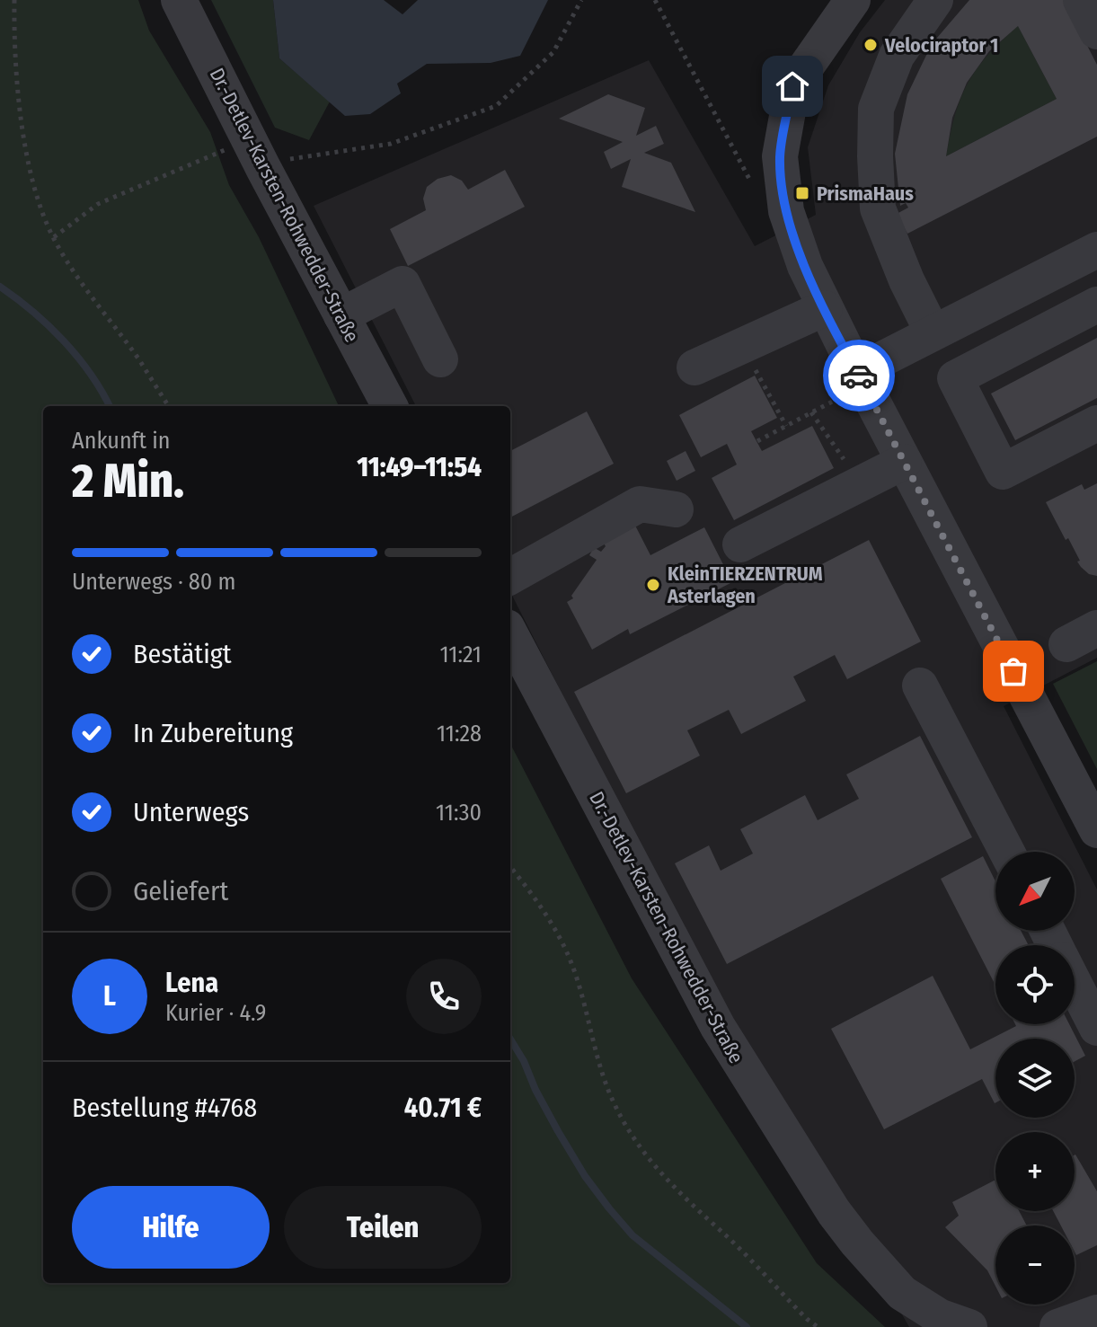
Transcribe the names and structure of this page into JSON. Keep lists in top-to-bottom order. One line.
{"streets":{"street":["Dr.-Detlev-Karsten-Rohwedder-Straße"]},"places":{"other":["Velociraptor 1","KleinTIERZENTRUM Asterlagen"],"transit":["PrismaHaus"]},"north":"bottom left","page":{"heading":["2 Min.","Ankunft in","11:49–11:54"],"panel":["Lena","Kurier · 4.9","Bestellung #4768","40.71 €"],"bar":"Unterwegs · 80 m","list":[["Bestätigt","11:21"],["In Zubereitung","11:28"],["Unterwegs","11:30"],"Geliefert"],"map_buttons":["+","−"],"round":"L","buttons":["Hilfe","Teilen"]}}
